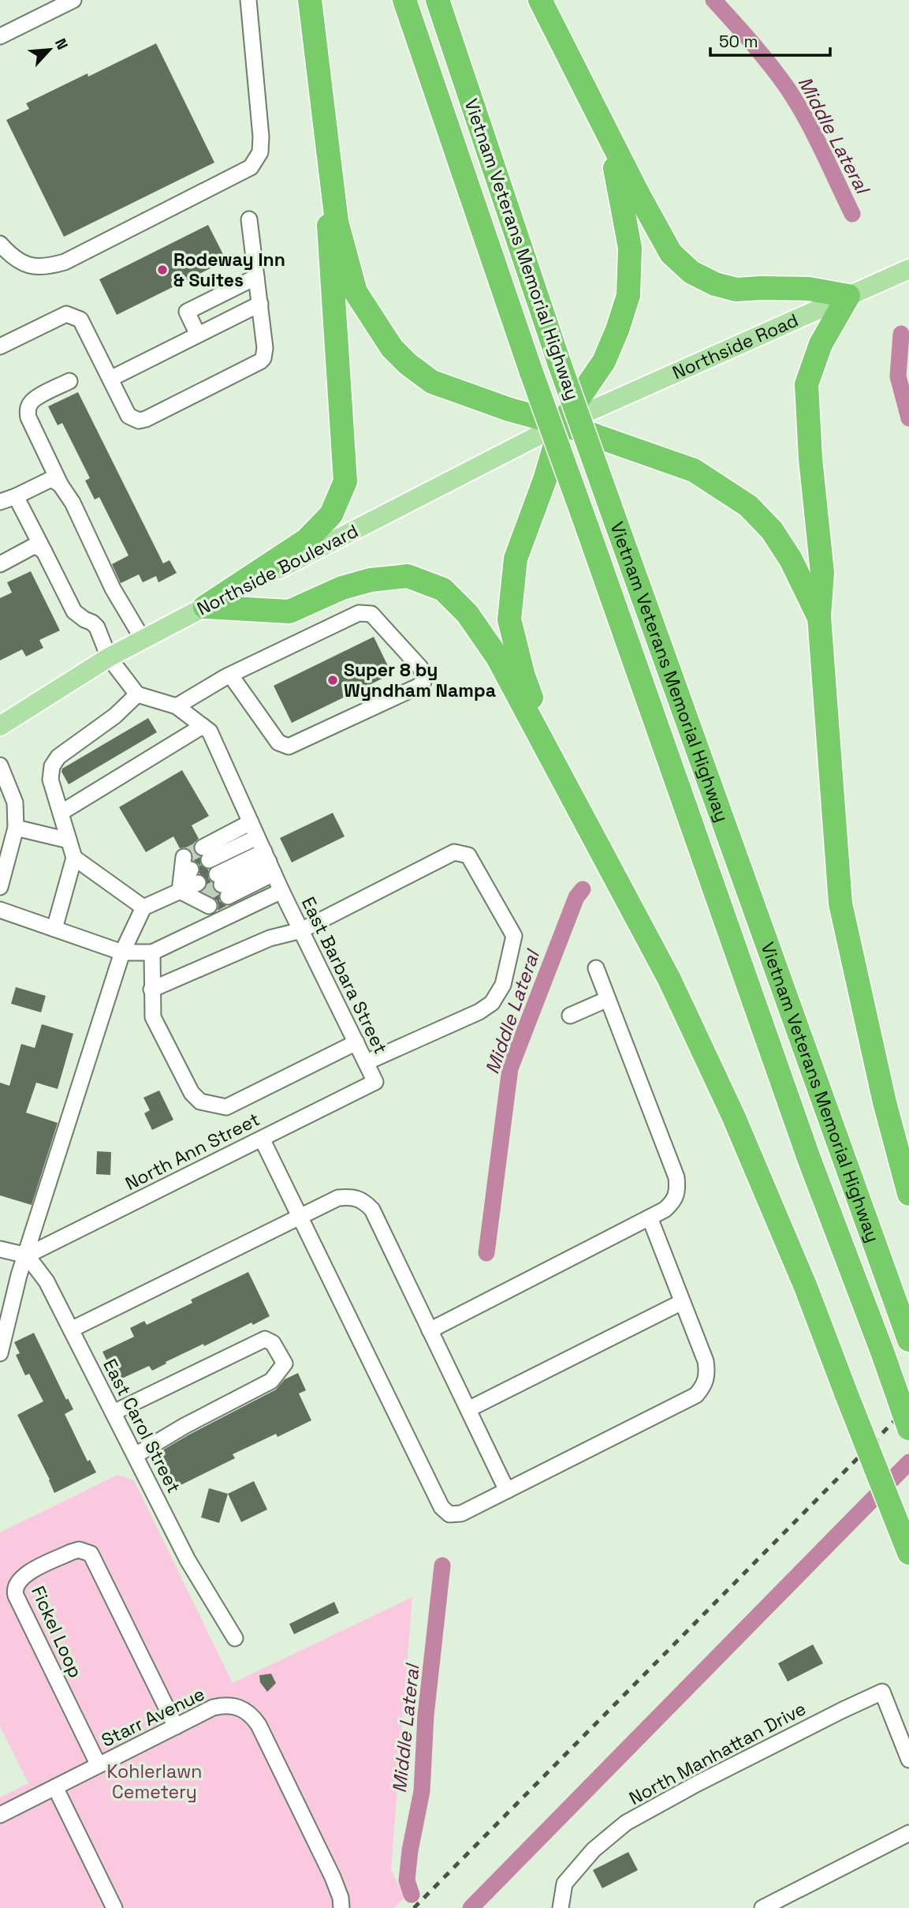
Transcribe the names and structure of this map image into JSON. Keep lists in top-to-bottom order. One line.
{"streets":{"highway":["Vietnam Veterans Memorial Highway"],"main road":["Northside Road","Northside Boulevard"],"street":["East Barbara Street","North Ann Street","East Carol Street","Fickel Loop","Starr Avenue","North Manhattan Drive"]},"crossings":[["Northside Road","Northside Boulevard"],["East Barbara Street","North Ann Street"],["North Ann Street","East Carol Street"],["Fickel Loop","Starr Avenue"]],"water":["Middle Lateral"],"parks":["Kohlerlawn Cemetery"],"places":["Rodeway Inn & Suites","Super 8 by Wyndham Nampa"],"scale_bar":"50 m","north":"top right"}
